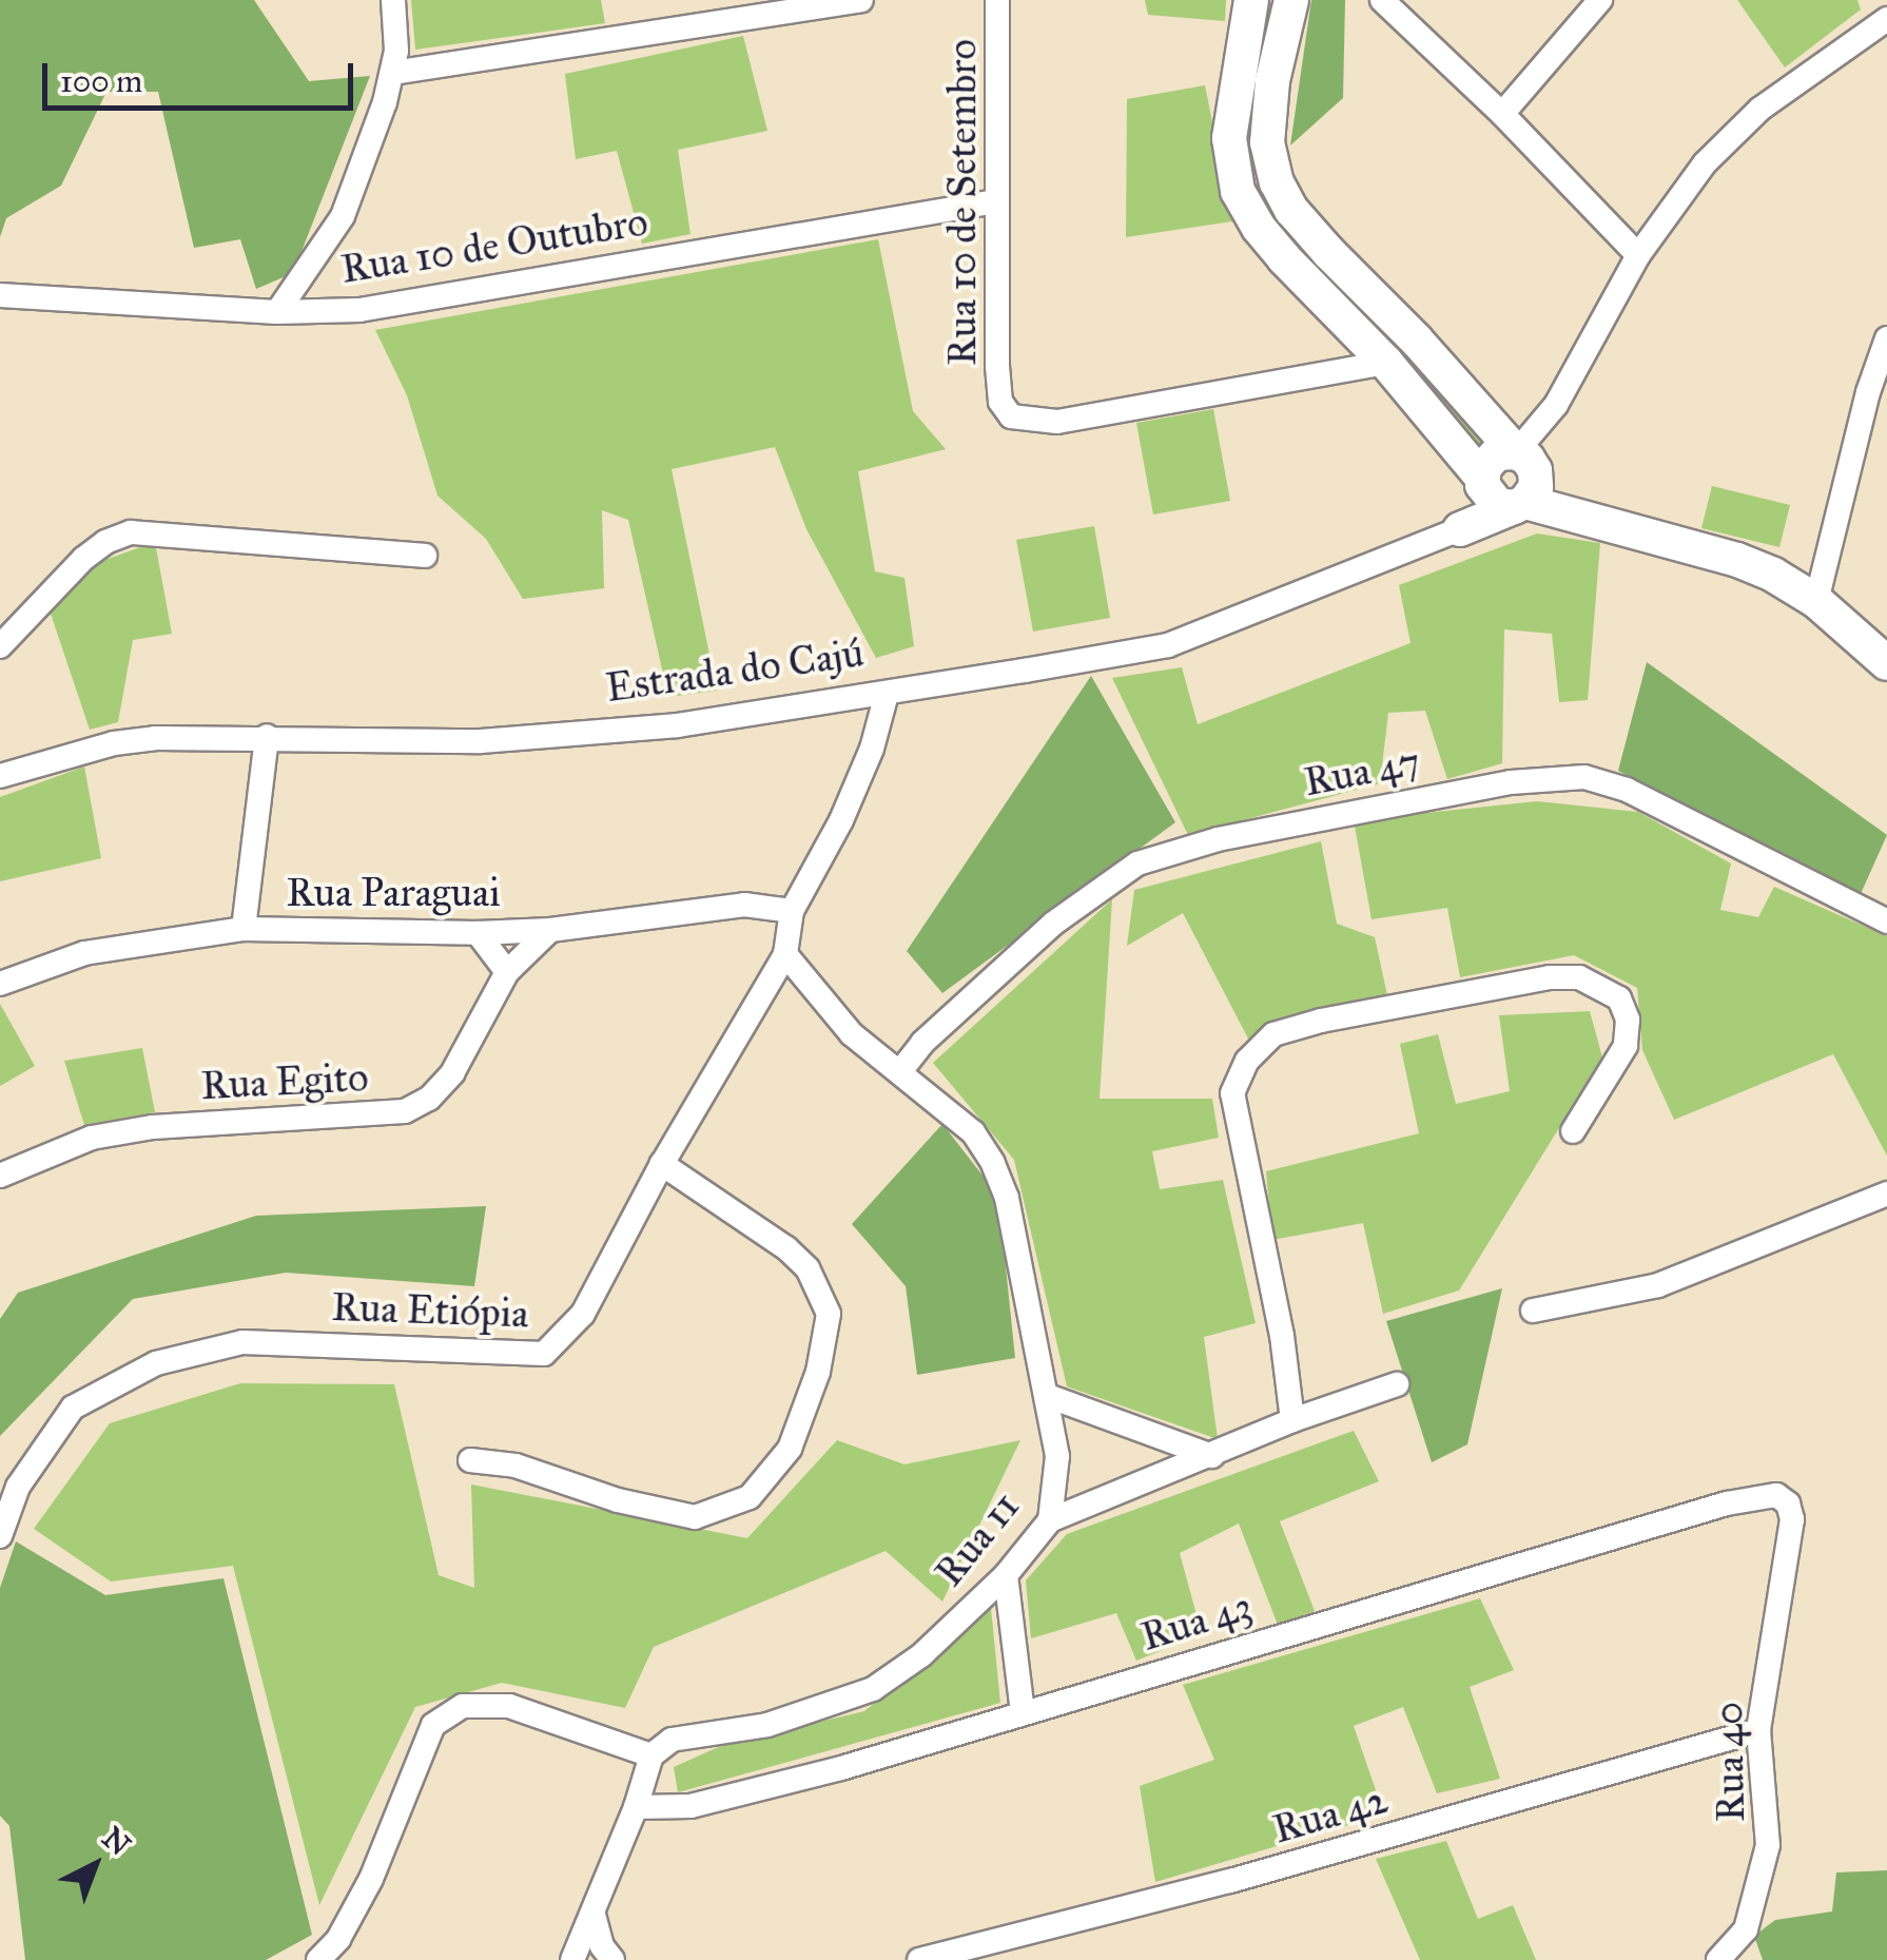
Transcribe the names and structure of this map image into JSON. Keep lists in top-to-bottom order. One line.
{"streets":{"main road":["Estrada do Cajú"],"street":["Rua 10 de Setembro","Rua 10 de Outubro","Rua 47","Rua Paraguai","Rua Egito","Rua Etiópia","Rua 11","Rua 43","Rua 40","Rua 42"]},"crossings":[["Rua 10 de Setembro","Rua 10 de Outubro"],["Rua 47","Rua 11"],["Rua Paraguai","Rua Egito"],["Rua Etiópia","Rua 11"],["Rua 43","Rua 40"],["Rua 40","Rua 42"]],"scale_bar":"100 m","north":"top right"}
